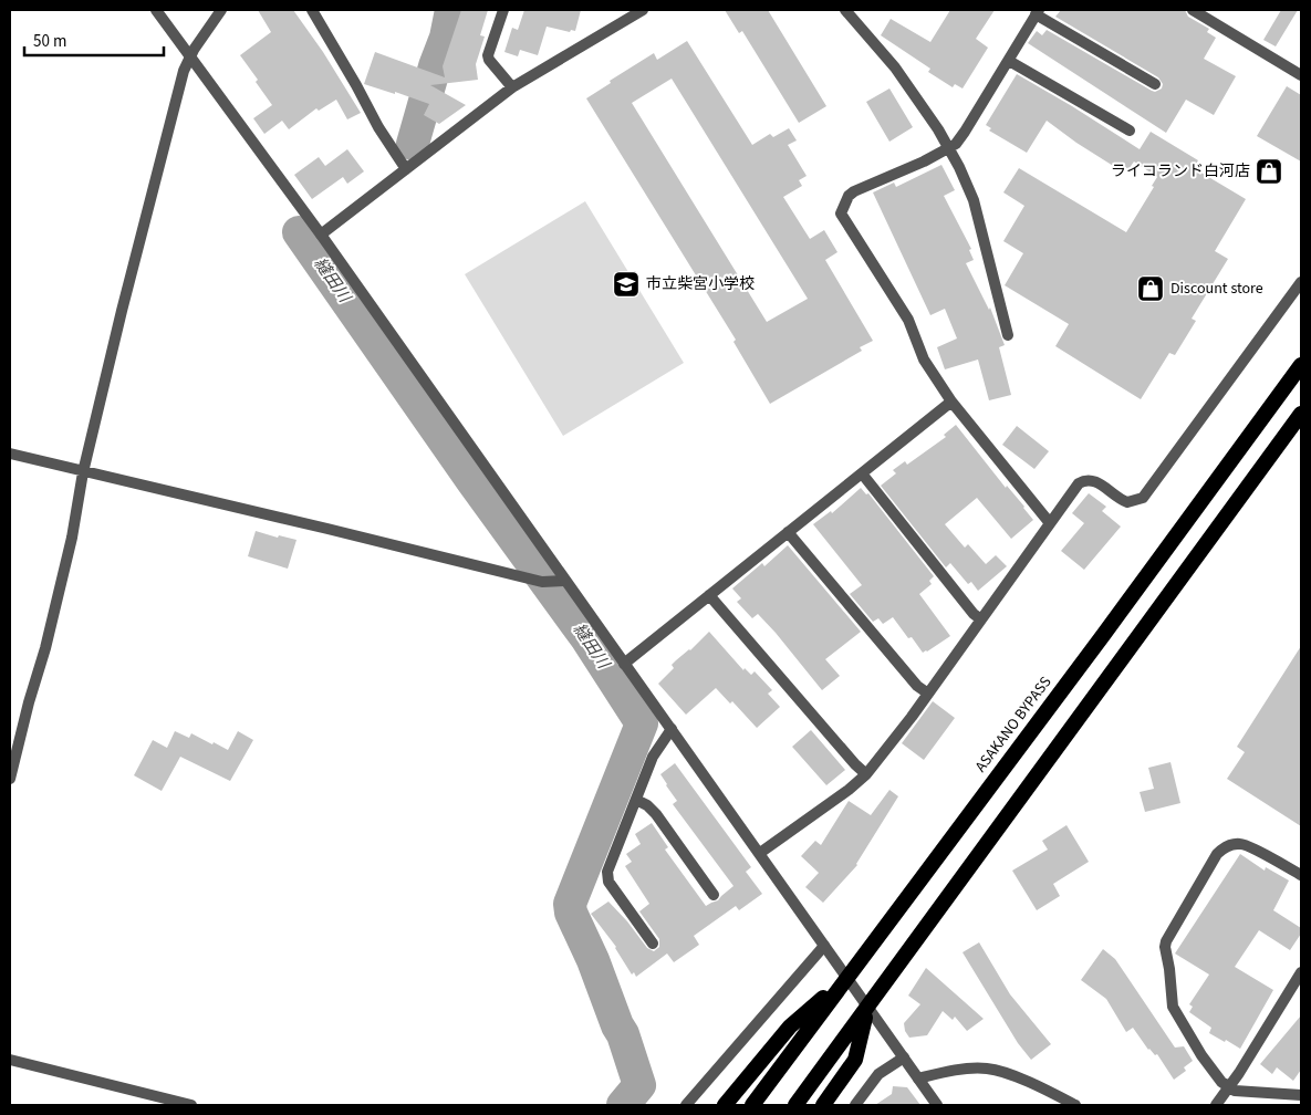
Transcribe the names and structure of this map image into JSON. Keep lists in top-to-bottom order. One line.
{"streets":{"highway":["ASAKANO BYPASS"]},"water":["縫田川"],"places":{"shop":["ライコランド白河店","Discount store"],"school or university":["市立柴宮小学校"]},"scale_bar":"50 m"}
